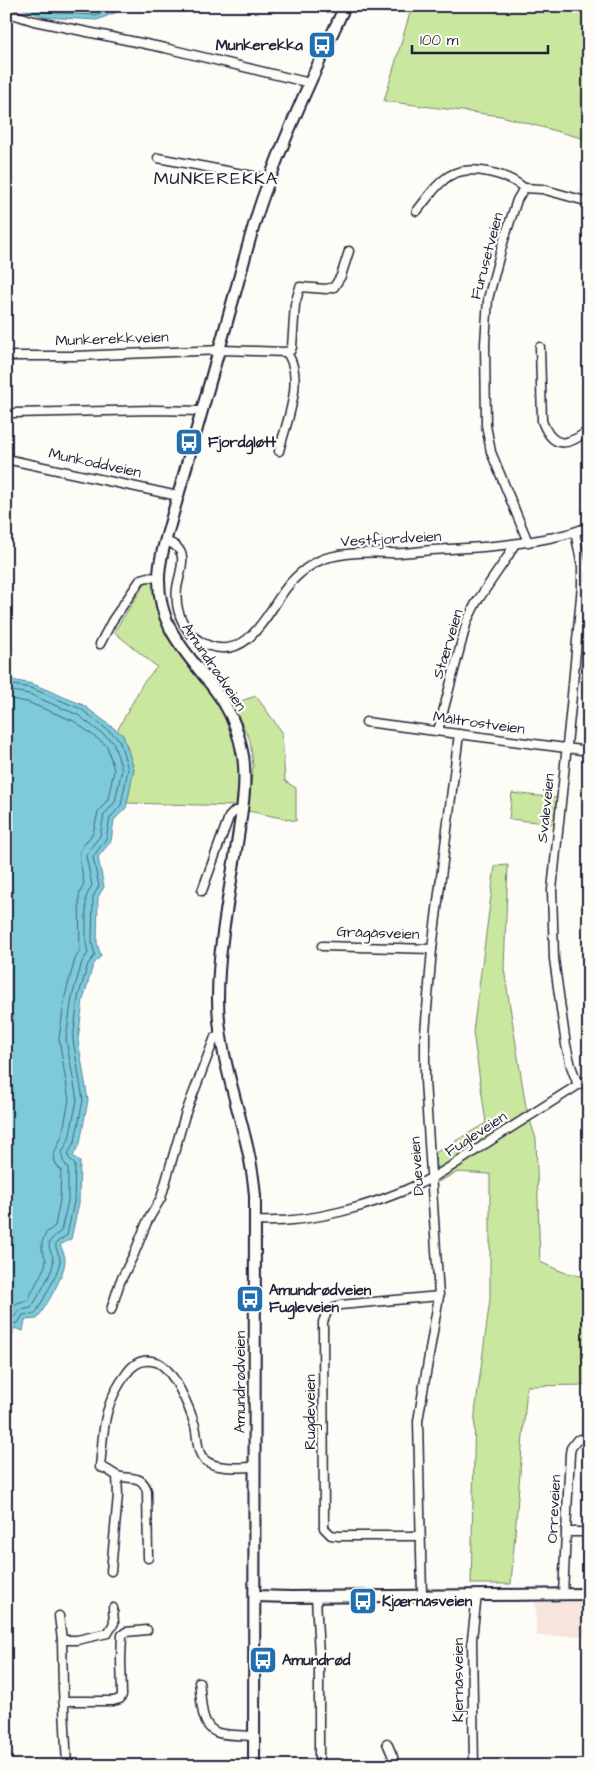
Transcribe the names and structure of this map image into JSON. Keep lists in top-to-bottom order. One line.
{"streets":{"main road":["Amundrødveien"],"street":["Furusetveien","Munkerekkveien","Munkoddveien","Vestfjordveien","Stærveien","Måltrostveien","Svaleveien","Grågåsveien","Fugleveien","Dueveien","Rugdeveien","Orreveien","Kjernåsveien"]},"crossings":[["Furusetveien","Vestfjordveien"],["Vestfjordveien","Stærveien"],["Vestfjordveien","Amundrødveien"],["Vestfjordveien","Svaleveien"],["Stærveien","Måltrostveien"],["Amundrødveien","Fugleveien"],["Måltrostveien","Svaleveien"],["Måltrostveien","Dueveien"],["Svaleveien","Fugleveien"],["Grågåsveien","Dueveien"],["Fugleveien","Dueveien"],["Dueveien","Rugdeveien"]],"districts":["MUNKEREKKA"],"places":{"bus stop":["Munkerekka","Fjordgløtt","Amundrødveien Fugleveien","Kjærnåsveien","Amundrød"]},"scale_bar":"100 m"}
